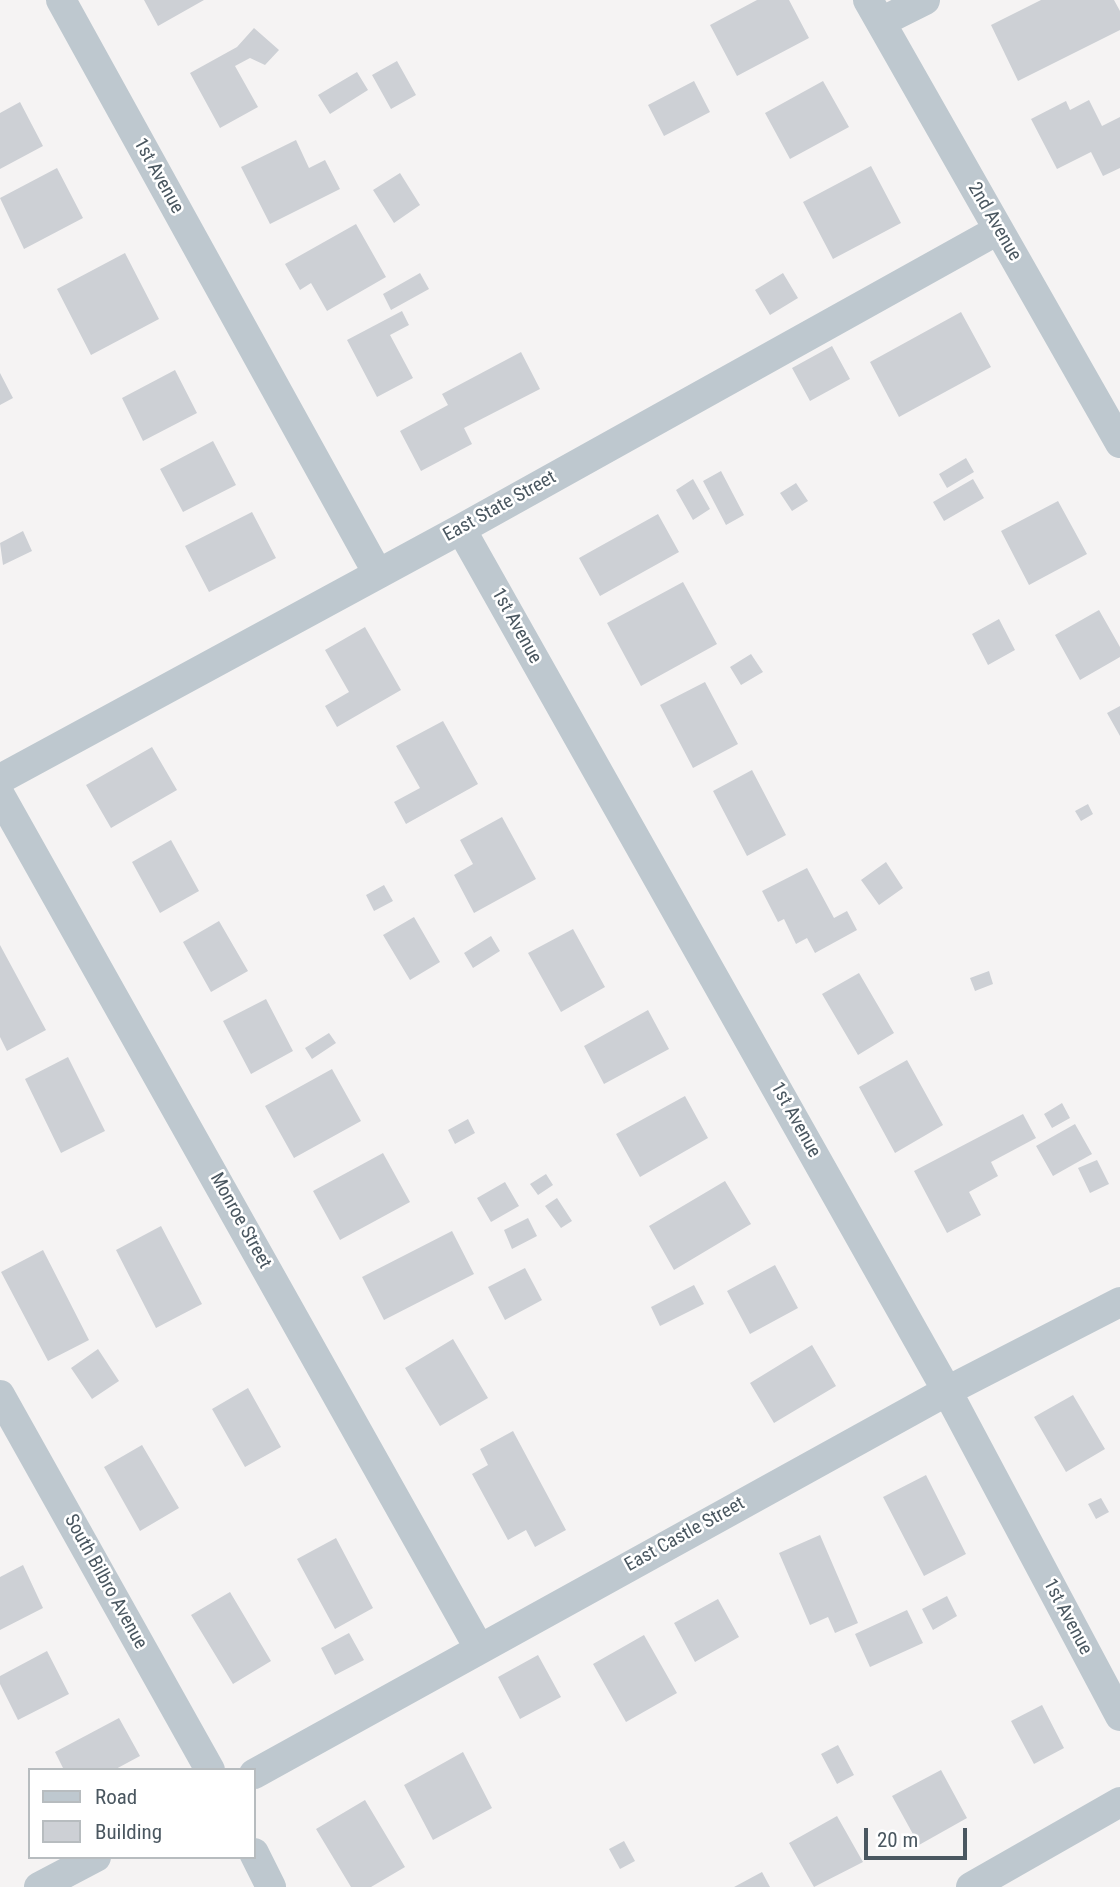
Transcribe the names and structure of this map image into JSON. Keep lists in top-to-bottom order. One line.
{"streets":{"street":["1st Avenue","2nd Avenue","East State Street","Monroe Street","East Castle Street","South Bilbro Avenue"]},"crossings":[["1st Avenue","East State Street"],["1st Avenue","East Castle Street"],["2nd Avenue","East State Street"],["Monroe Street","East Castle Street"]],"legend":["Road","Building"],"scale_bar":"20 m"}
